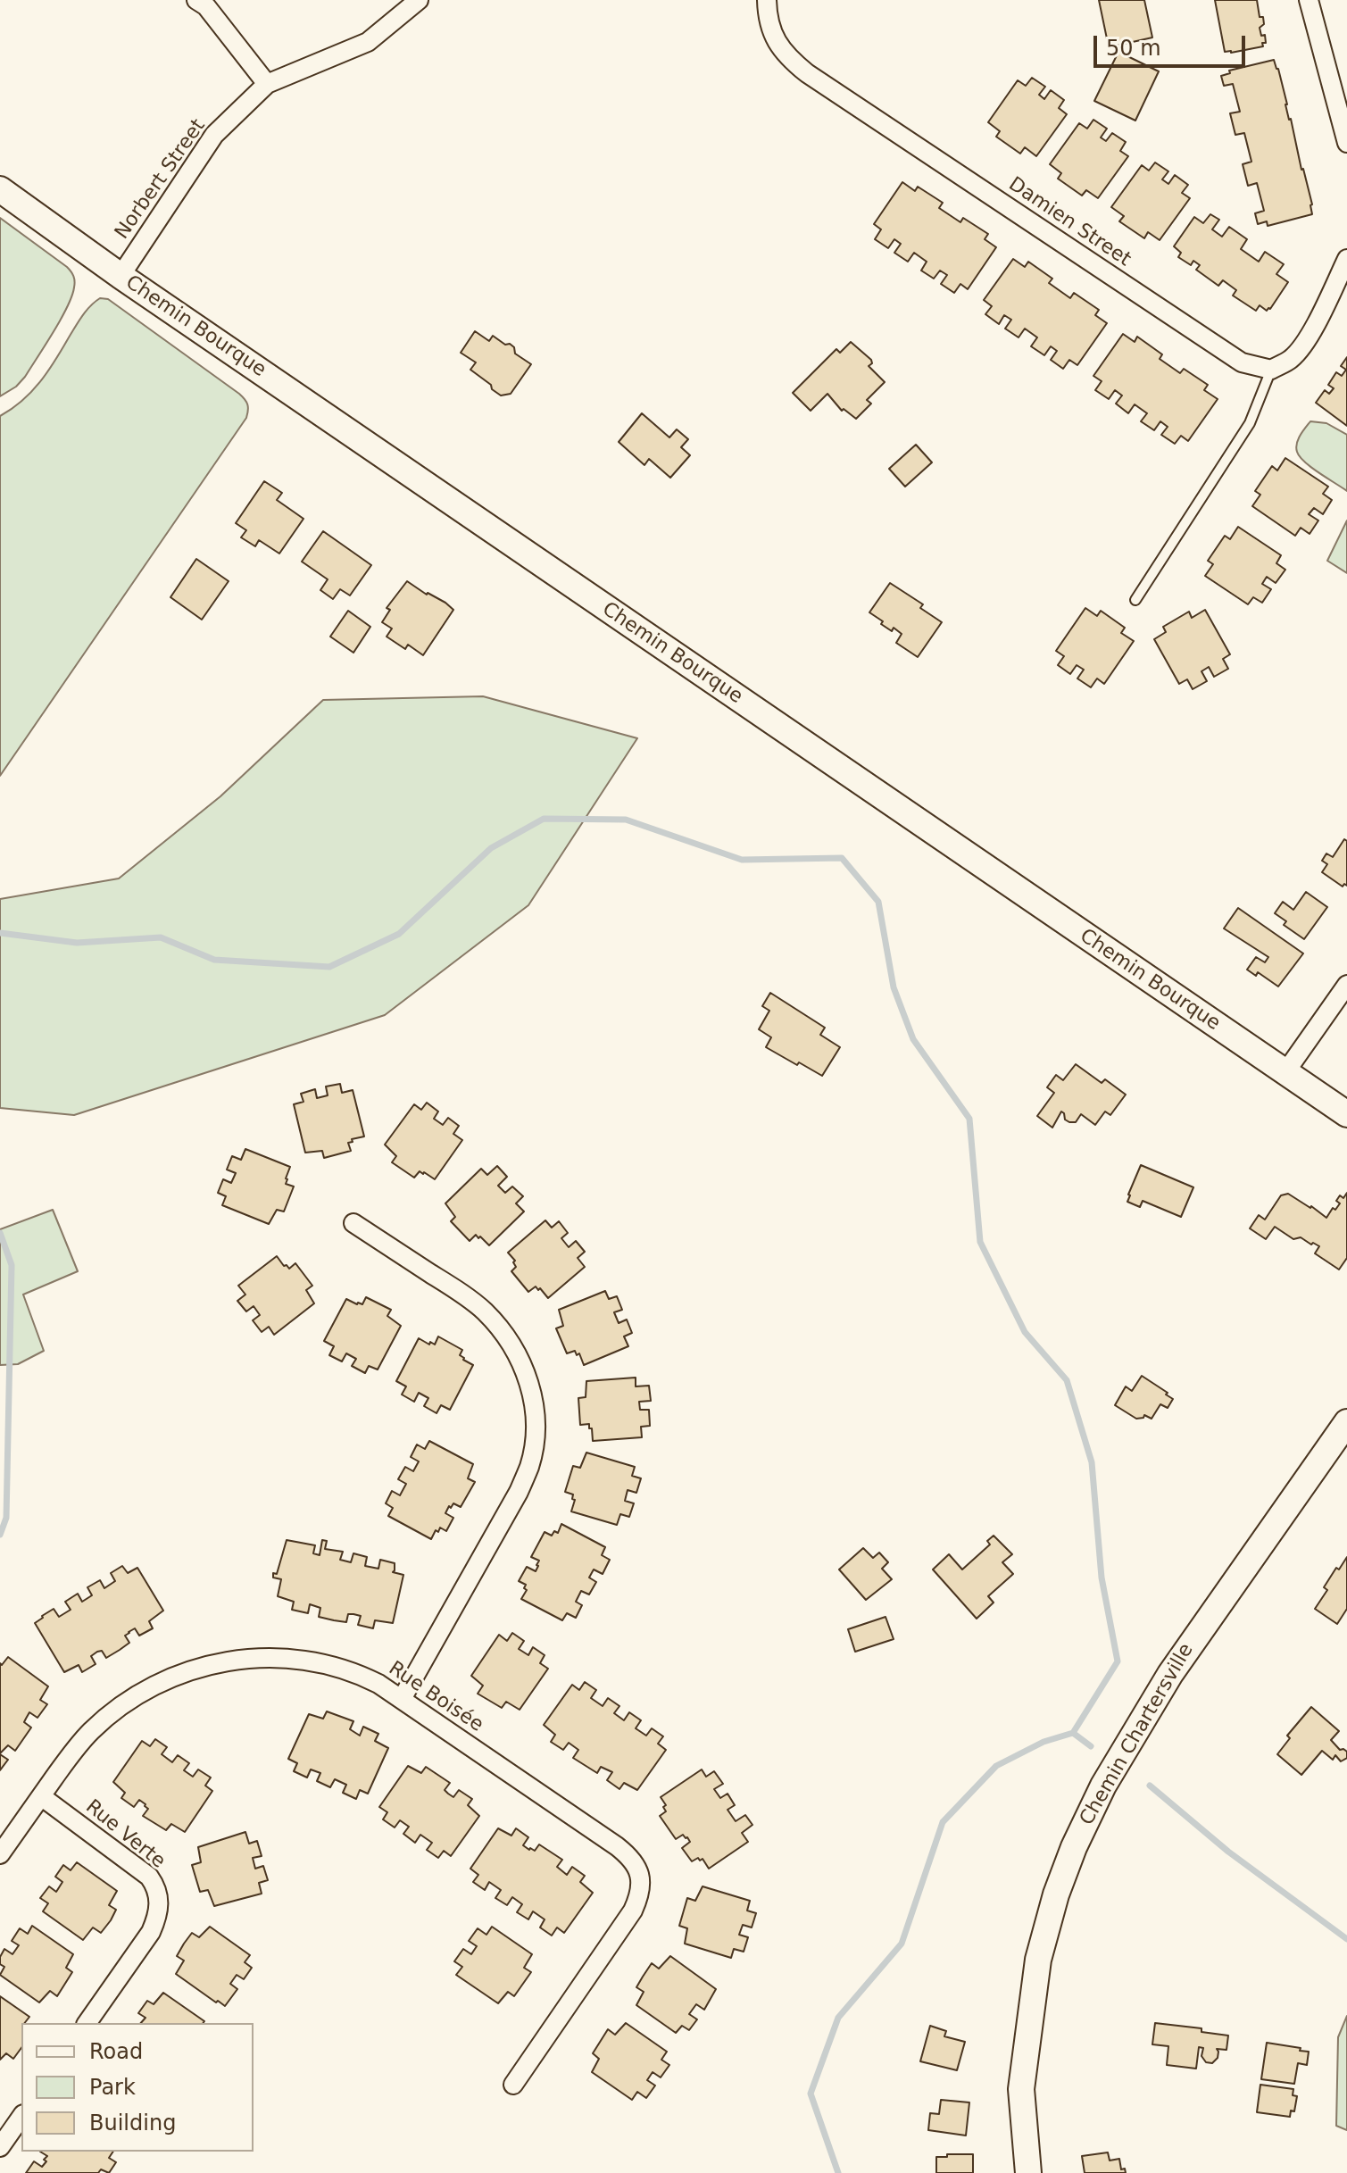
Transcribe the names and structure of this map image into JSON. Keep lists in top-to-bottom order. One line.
{"streets":{"street":["Norbert Street","Damien Street","Chemin Bourque","Rue Boisée","Chemin Chartersville","Rue Verte"]},"crossings":[["Norbert Street","Chemin Bourque"],["Rue Boisée","Rue Verte"]],"legend":["Road","Park","Building"],"scale_bar":"50 m"}
